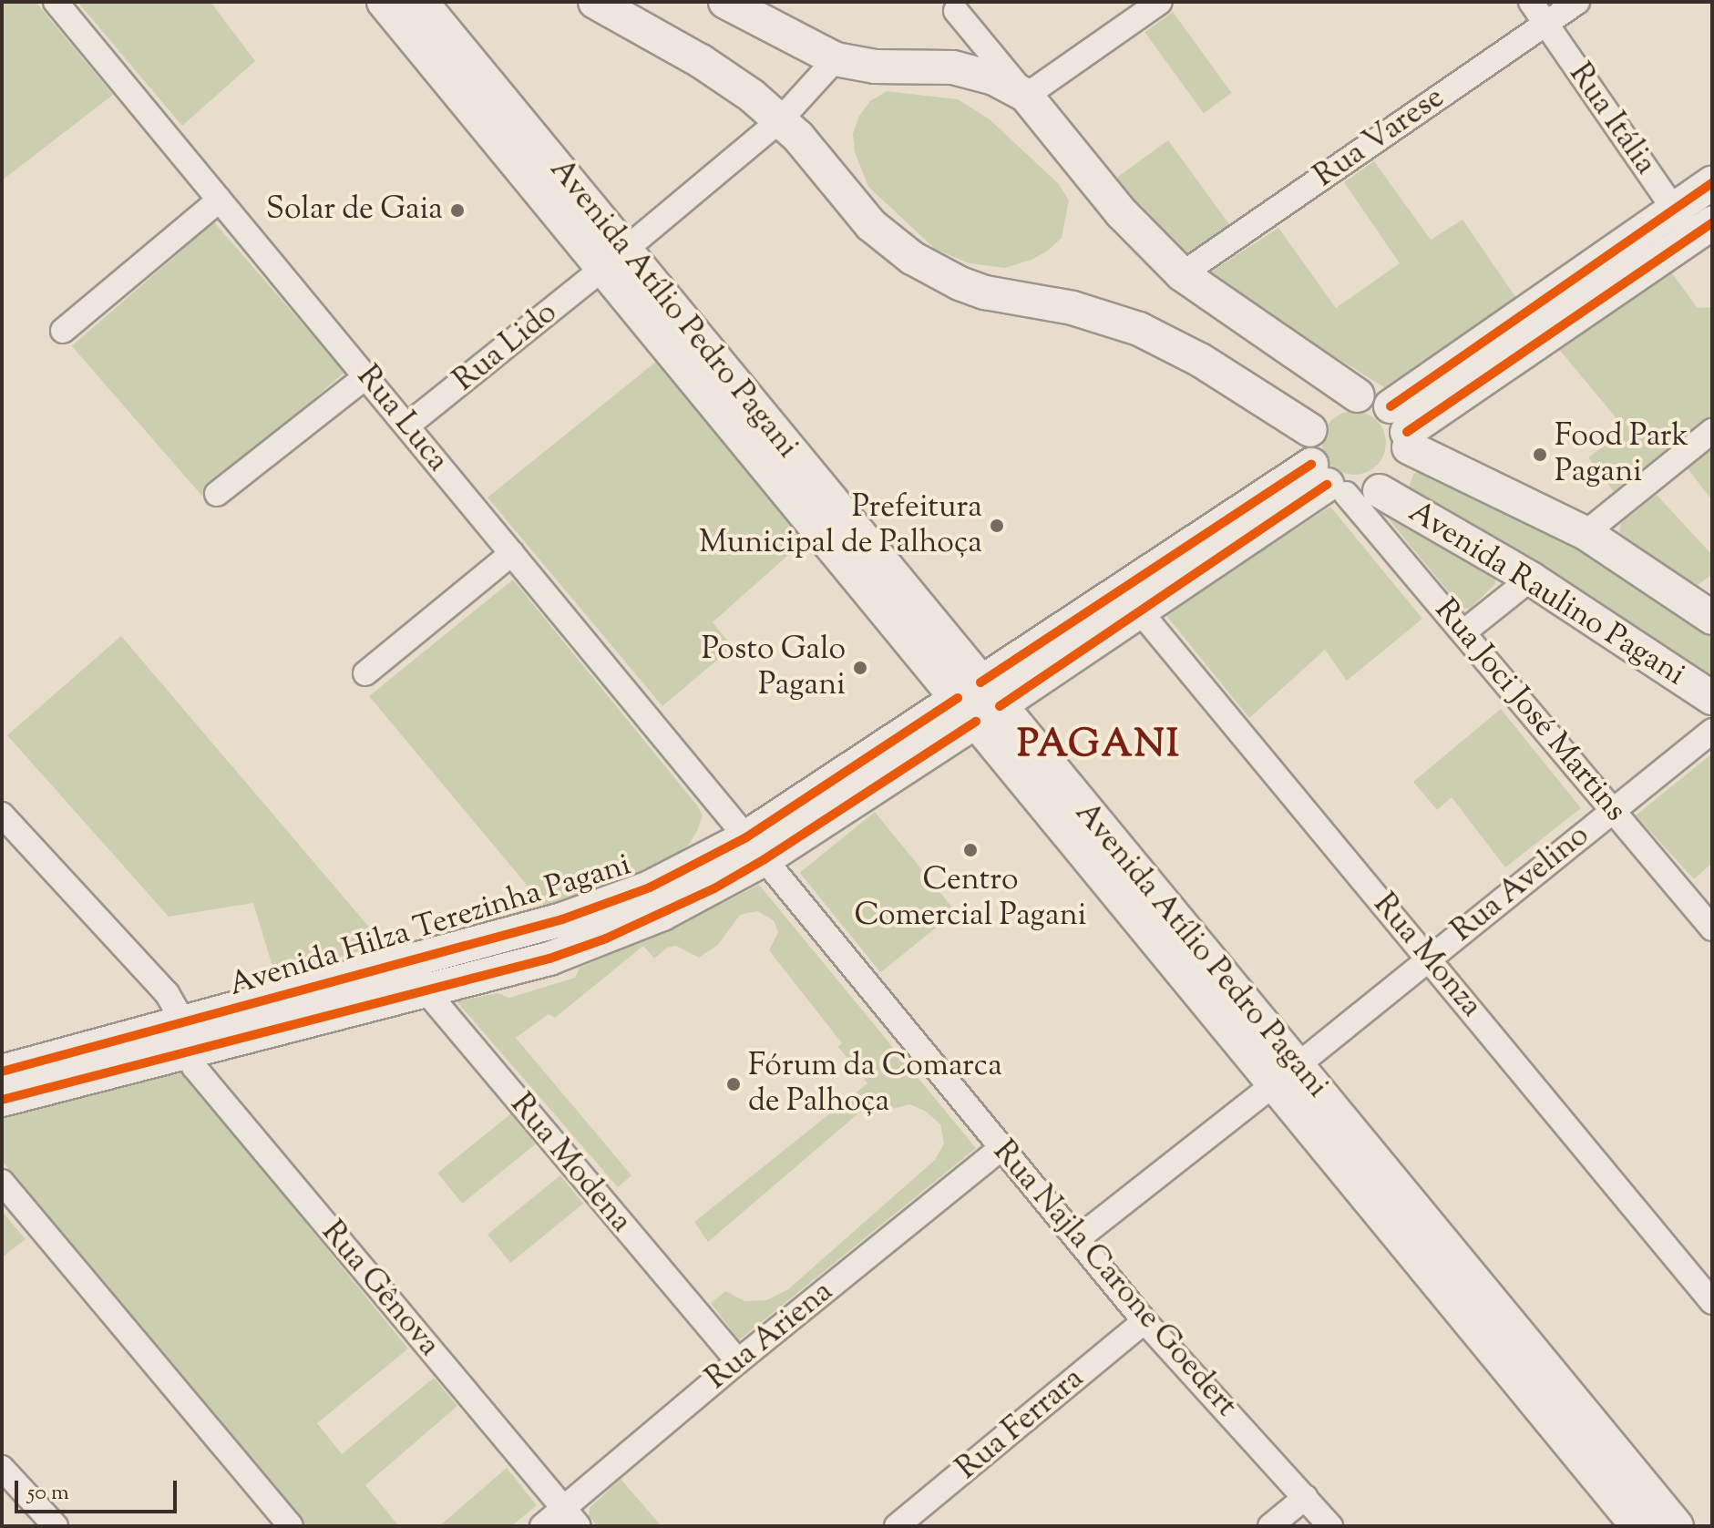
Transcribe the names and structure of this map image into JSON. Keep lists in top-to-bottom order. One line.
{"streets":{"main road":["Avenida Atílio Pedro Pagani","Avenida Raulino Pagani","Avenida Hilza Terezinha Pagani"],"street":["Rua Itália","Rua Varese","Rua Lido","Rua Luca","Rua Joci José Martins","Rua Avelino","Rua Monza","Rua Modena","Rua Najla Carone Goedert","Rua Gênova","Rua Ariena","Rua Ferrara"]},"crossings":[["Rua Itália","Rua Varese"],["Avenida Atílio Pedro Pagani","Rua Lido"],["Avenida Atílio Pedro Pagani","Rua Avelino"],["Avenida Atílio Pedro Pagani","Avenida Hilza Terezinha Pagani"],["Rua Lido","Rua Luca"],["Rua Luca","Avenida Hilza Terezinha Pagani"],["Rua Luca","Rua Najla Carone Goedert"],["Avenida Raulino Pagani","Rua Joci José Martins"],["Avenida Raulino Pagani","Avenida Hilza Terezinha Pagani"],["Rua Joci José Martins","Rua Avelino"],["Rua Joci José Martins","Avenida Hilza Terezinha Pagani"],["Rua Avelino","Rua Monza"],["Rua Avelino","Rua Najla Carone Goedert"],["Avenida Hilza Terezinha Pagani","Rua Monza"],["Avenida Hilza Terezinha Pagani","Rua Modena"],["Avenida Hilza Terezinha Pagani","Rua Najla Carone Goedert"],["Avenida Hilza Terezinha Pagani","Rua Gênova"],["Rua Modena","Rua Ariena"],["Rua Najla Carone Goedert","Rua Ariena"],["Rua Najla Carone Goedert","Rua Ferrara"],["Rua Gênova","Rua Ariena"]],"districts":["PAGANI"],"places":["Solar de Gaia","Food Park Pagani","Prefeitura Municipal de Palhoça","Posto Galo Pagani","Centro Comercial Pagani","Fórum da Comarca de Palhoça"],"scale_bar":"50 m"}
